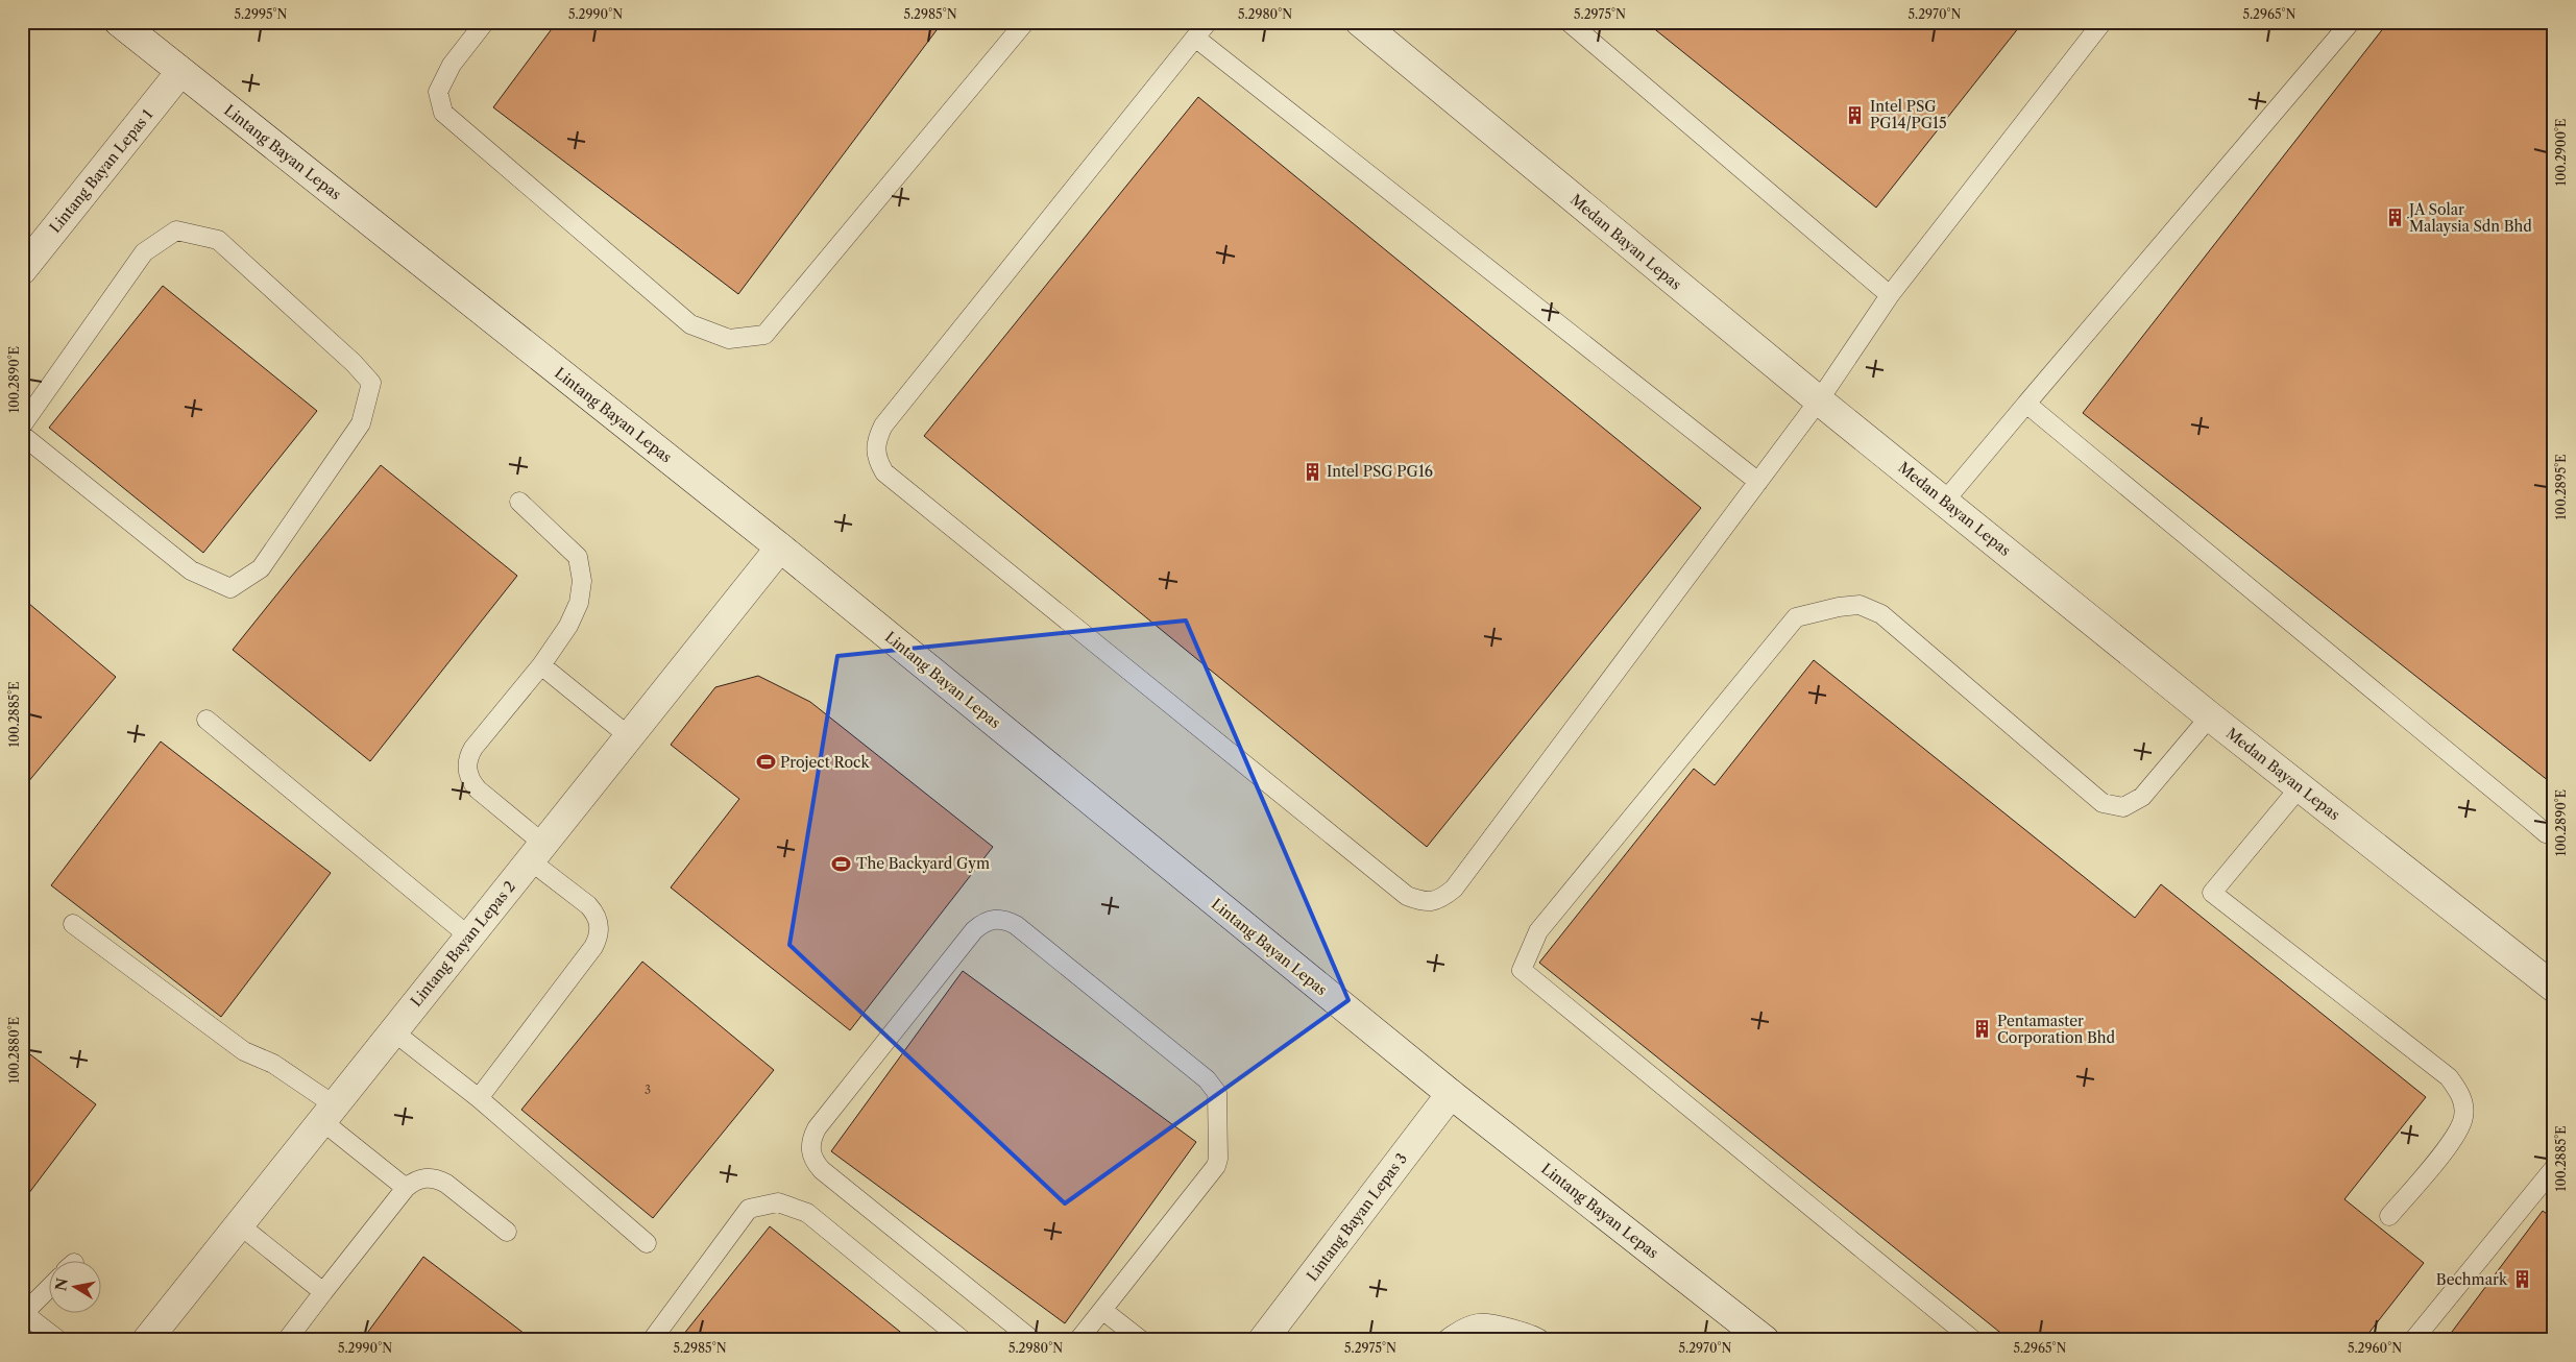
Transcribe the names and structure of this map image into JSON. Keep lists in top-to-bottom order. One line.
{"streets":{"street":["Lintang Bayan Lepas","Lintang Bayan Lepas 1","Medan Bayan Lepas","Lintang Bayan Lepas 2","Lintang Bayan Lepas 3"]},"crossings":[["Lintang Bayan Lepas","Lintang Bayan Lepas 1"],["Lintang Bayan Lepas","Lintang Bayan Lepas 2"],["Lintang Bayan Lepas","Lintang Bayan Lepas 3"]],"places":{"building":["Intel PSG PG14/PG15","JA Solar Malaysia Sdn Bhd","Intel PSG PG16","Pentamaster Corporation Bhd","Bechmark"],"sports":["Project Rock","The Backyard Gym"]},"house_numbers":["3"],"north":"left","coordinates":["5.2995°N","5.2990°N","5.2985°N","5.2980°N","5.2975°N","5.2970°N","5.2965°N","100.2900°E","100.2890°E","100.2895°E","100.2885°E","100.2880°E","5.2960°N"]}
